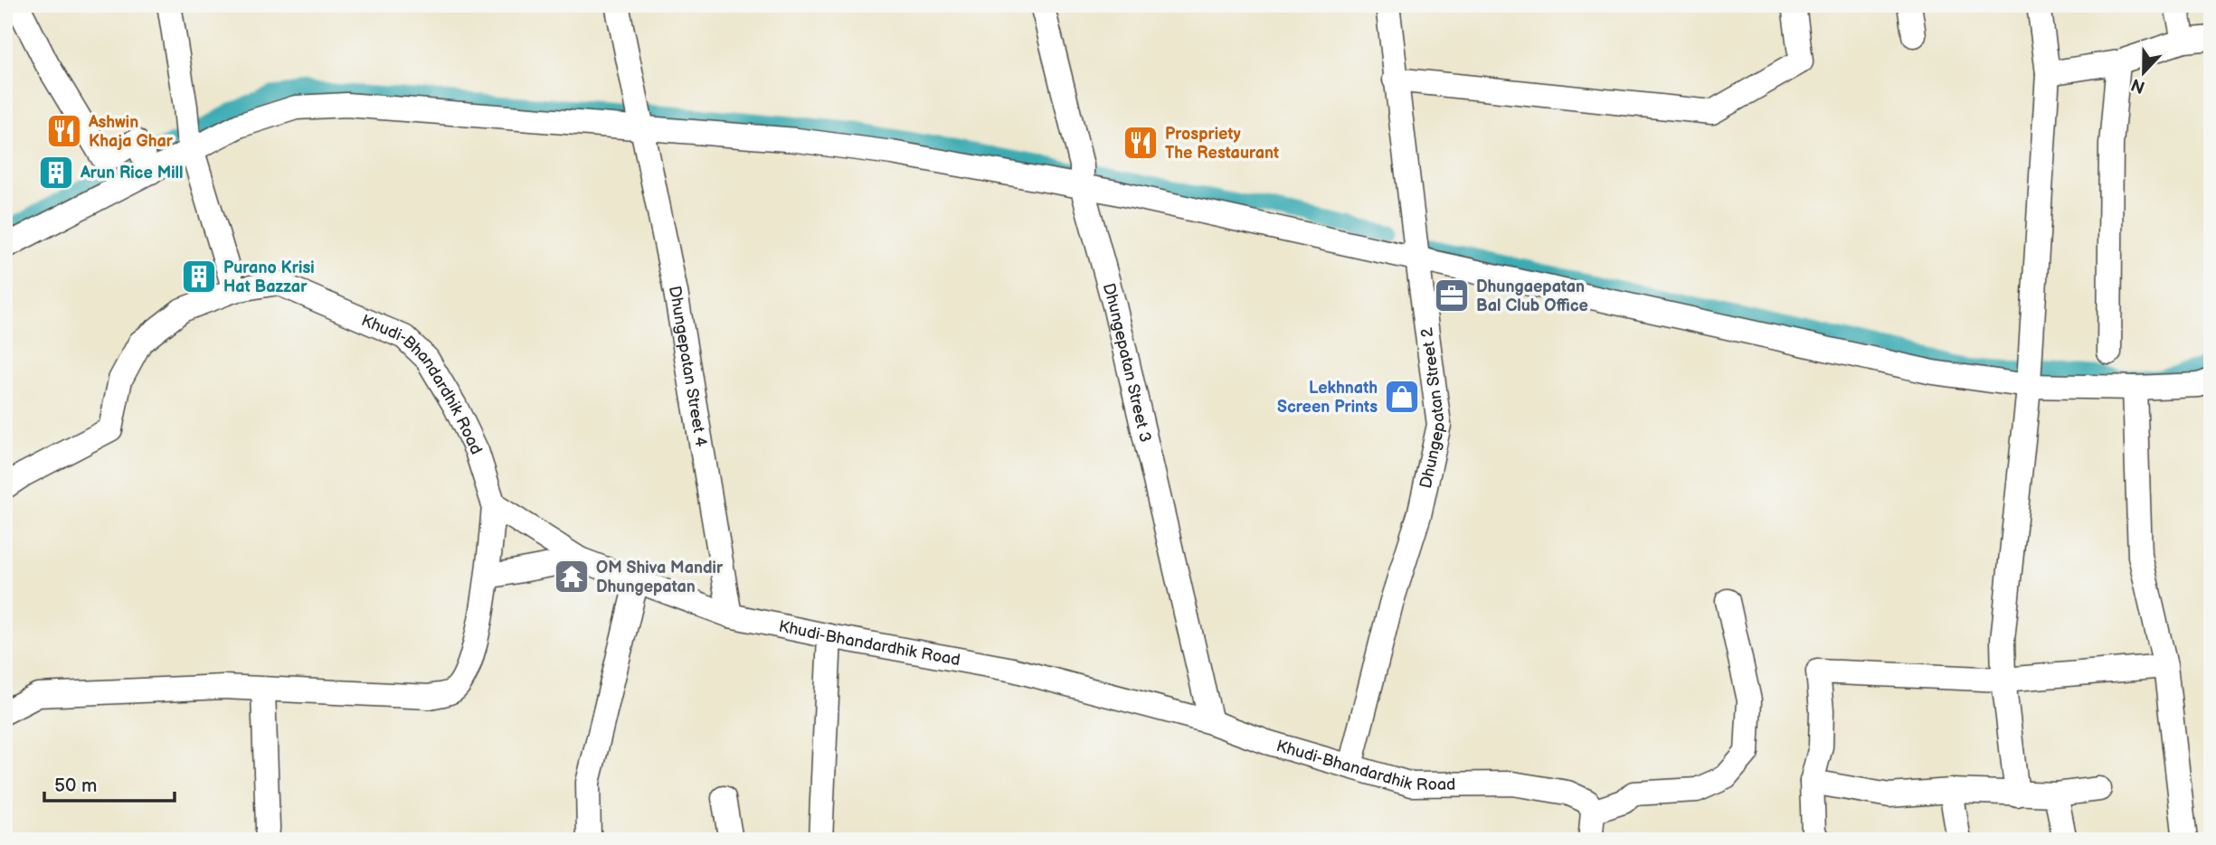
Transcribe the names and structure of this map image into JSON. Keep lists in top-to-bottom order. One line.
{"streets":{"street":["Dhungepatan Street 3","Dhungepatan Street 4","Khudi-Bhandardhik Road","Dhungepatan Street 2"]},"crossings":[["Dhungepatan Street 3","Khudi-Bhandardhik Road"],["Dhungepatan Street 4","Khudi-Bhandardhik Road"],["Khudi-Bhandardhik Road","Dhungepatan Street 2"]],"places":{"restaurant":["Ashwin Khaja Ghar","Prospriety The Restaurant"],"building":["Arun Rice Mill","Purano Krisi Hat Bazzar"],"office":["Dhungaepatan Bal Club Office"],"shop":["Lekhnath Screen Prints"],"temple":["OM Shiva Mandir Dhungepatan"]},"scale_bar":"50 m","north":"bottom"}
